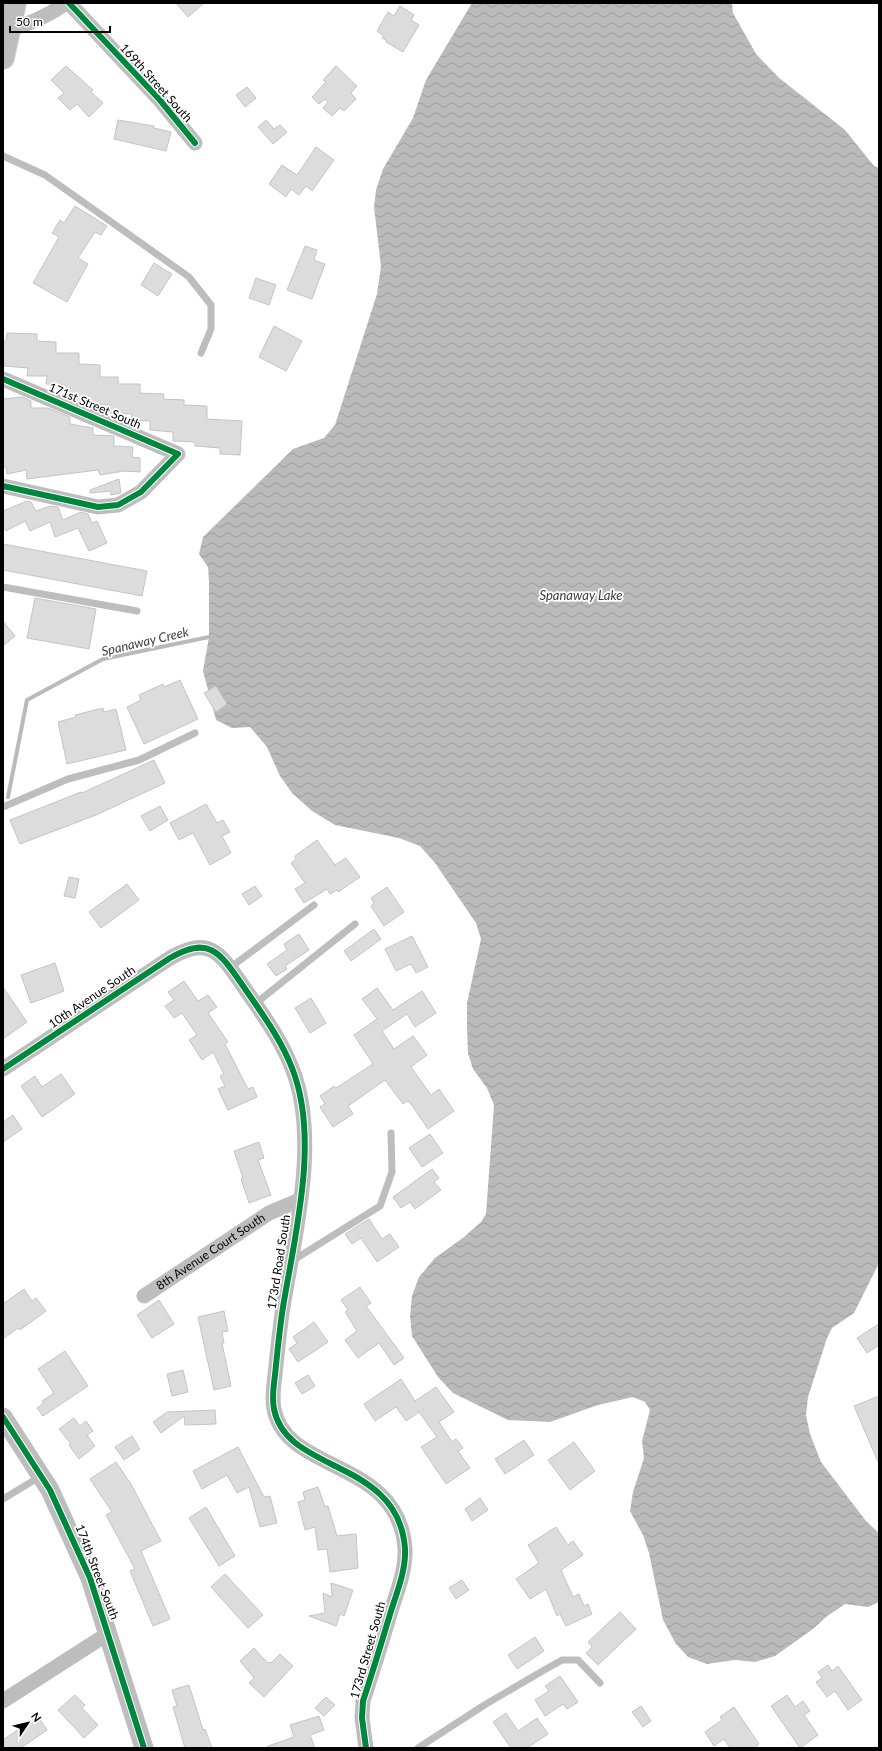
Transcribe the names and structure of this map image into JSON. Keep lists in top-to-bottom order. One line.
{"streets":{"street":["169th Street South","171st Street South","10th Avenue South","8th Avenue Court South","173rd Road South","174th Street South","173rd Street South"]},"crossings":[["10th Avenue South","173rd Road South"],["8th Avenue Court South","173rd Road South"],["173rd Road South","173rd Street South"]],"water":["Spanaway Lake","Spanaway Creek"],"scale_bar":"50 m","north":"top right"}
